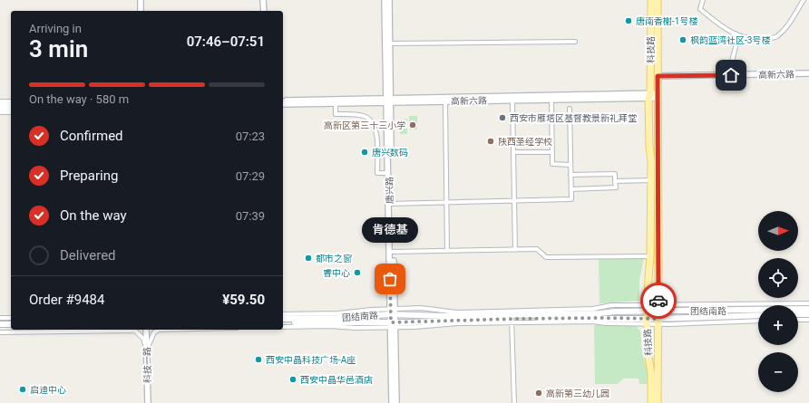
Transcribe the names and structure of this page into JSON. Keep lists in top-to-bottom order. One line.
{"streets":{"main road":["科技路","团结南路"],"street":["高新六路","唐兴路","科技一路"]},"crossings":[["科技路","高新六路"],["科技路","团结南路"],["高新六路","唐兴路"],["唐兴路","团结南路"]],"places":["唐南香榭-1号楼","枫韵蓝湾社区-3号楼","西安市雁塔区基督教景新礼拜堂","高新区第三十三小学","陕西圣经学校","唐兴数码","都市之窗","睿中心","肯德基","西安中晶科技广场-A座","西安中晶华邑酒店","启迪中心","高新第三幼儿园"],"north":"right","page":{"heading":["3 min","Arriving in","07:46–07:51"],"panel":["Order #9484","¥59.50"],"bar":"On the way · 580 m","list":[["Confirmed","07:23"],["Preparing","07:29"],["On the way","07:39"],"Delivered"],"map_buttons":["+","−"],"bubble":"肯德基"}}
